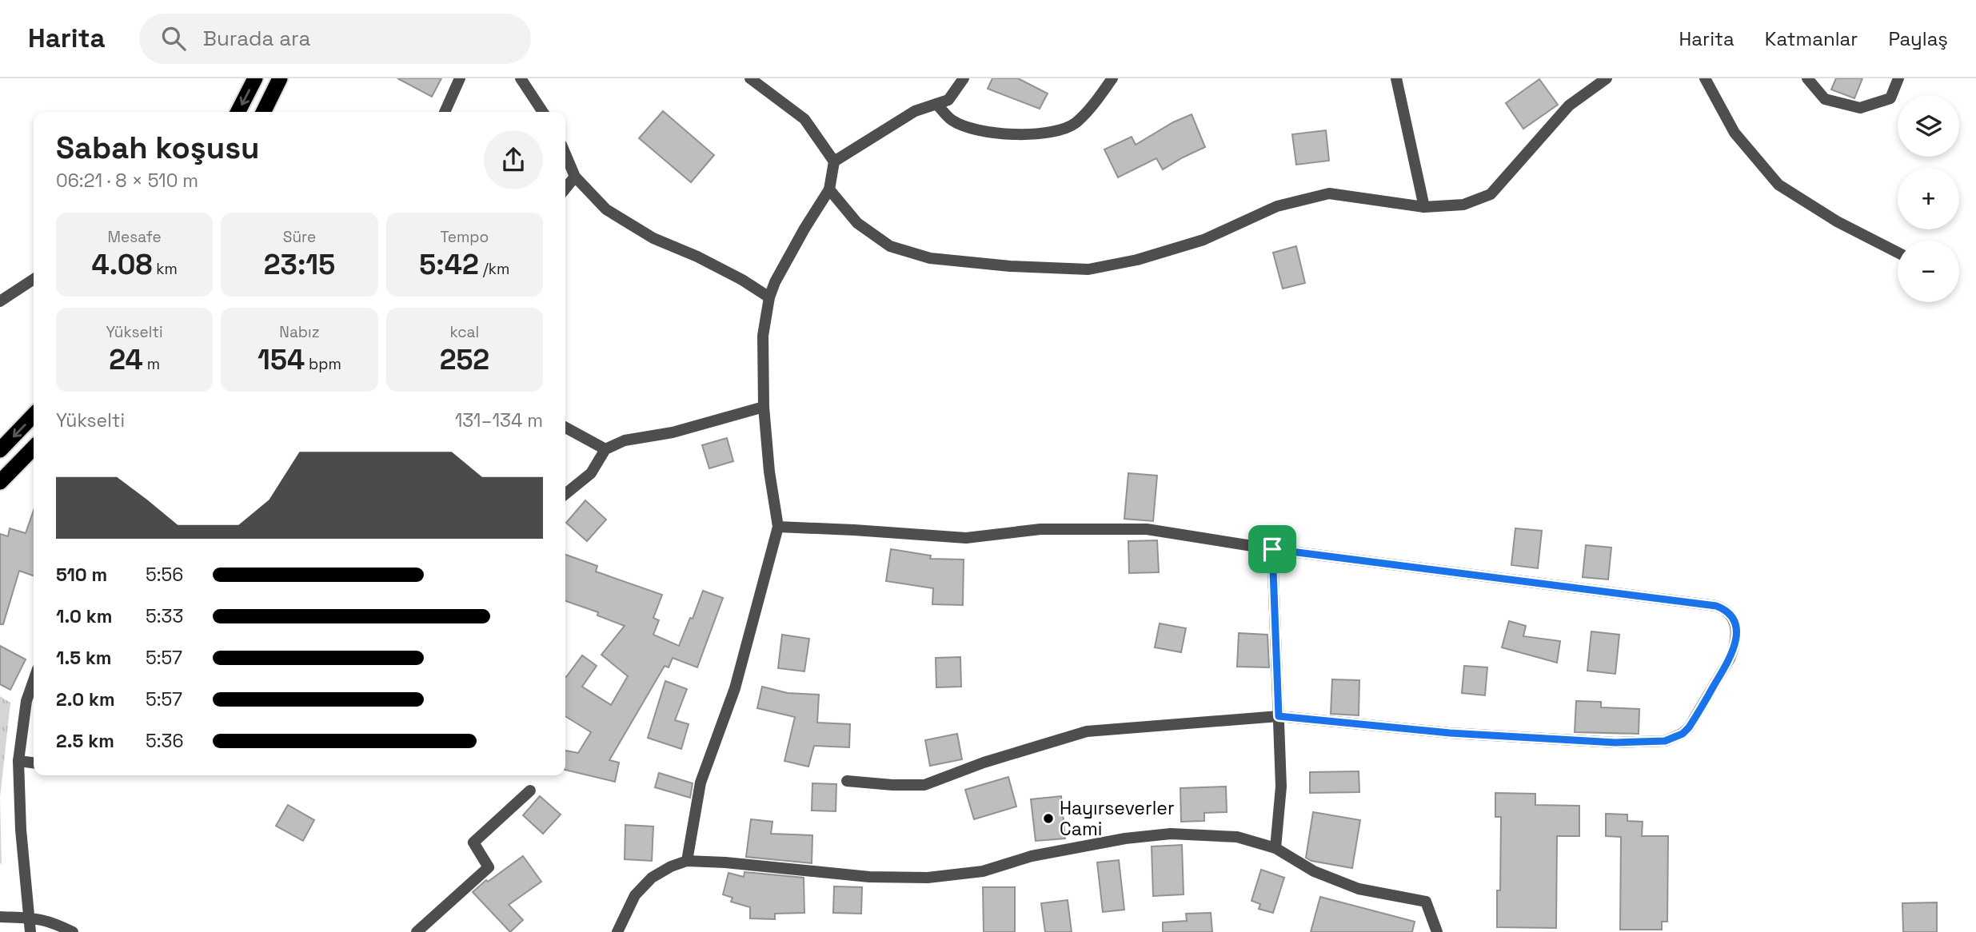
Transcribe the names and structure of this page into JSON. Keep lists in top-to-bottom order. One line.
{"places":["Hayırseverler Cami"],"page":{"header":"Harita","search":"Burada ara","nav":["Harita","Katmanlar","Paylaş"],"map_buttons":["+","−"],"heading":["Sabah koşusu","06:21 · 8 × 510 m"],"stats":[["Mesafe","4.08 km"],["Süre","23:15"],["Tempo","5:42 /km"],["Yükselti","24 m"],["Nabız","154 bpm"],["kcal","252"]],"chart":["Yükselti","131–134 m"],"list":[{"name":"510 m","note":"5:56"},{"name":"1.0 km","note":"5:33"},{"name":"1.5 km","note":"5:57"},{"name":"2.0 km","note":"5:57"},{"name":"2.5 km","note":"5:36"}]}}
